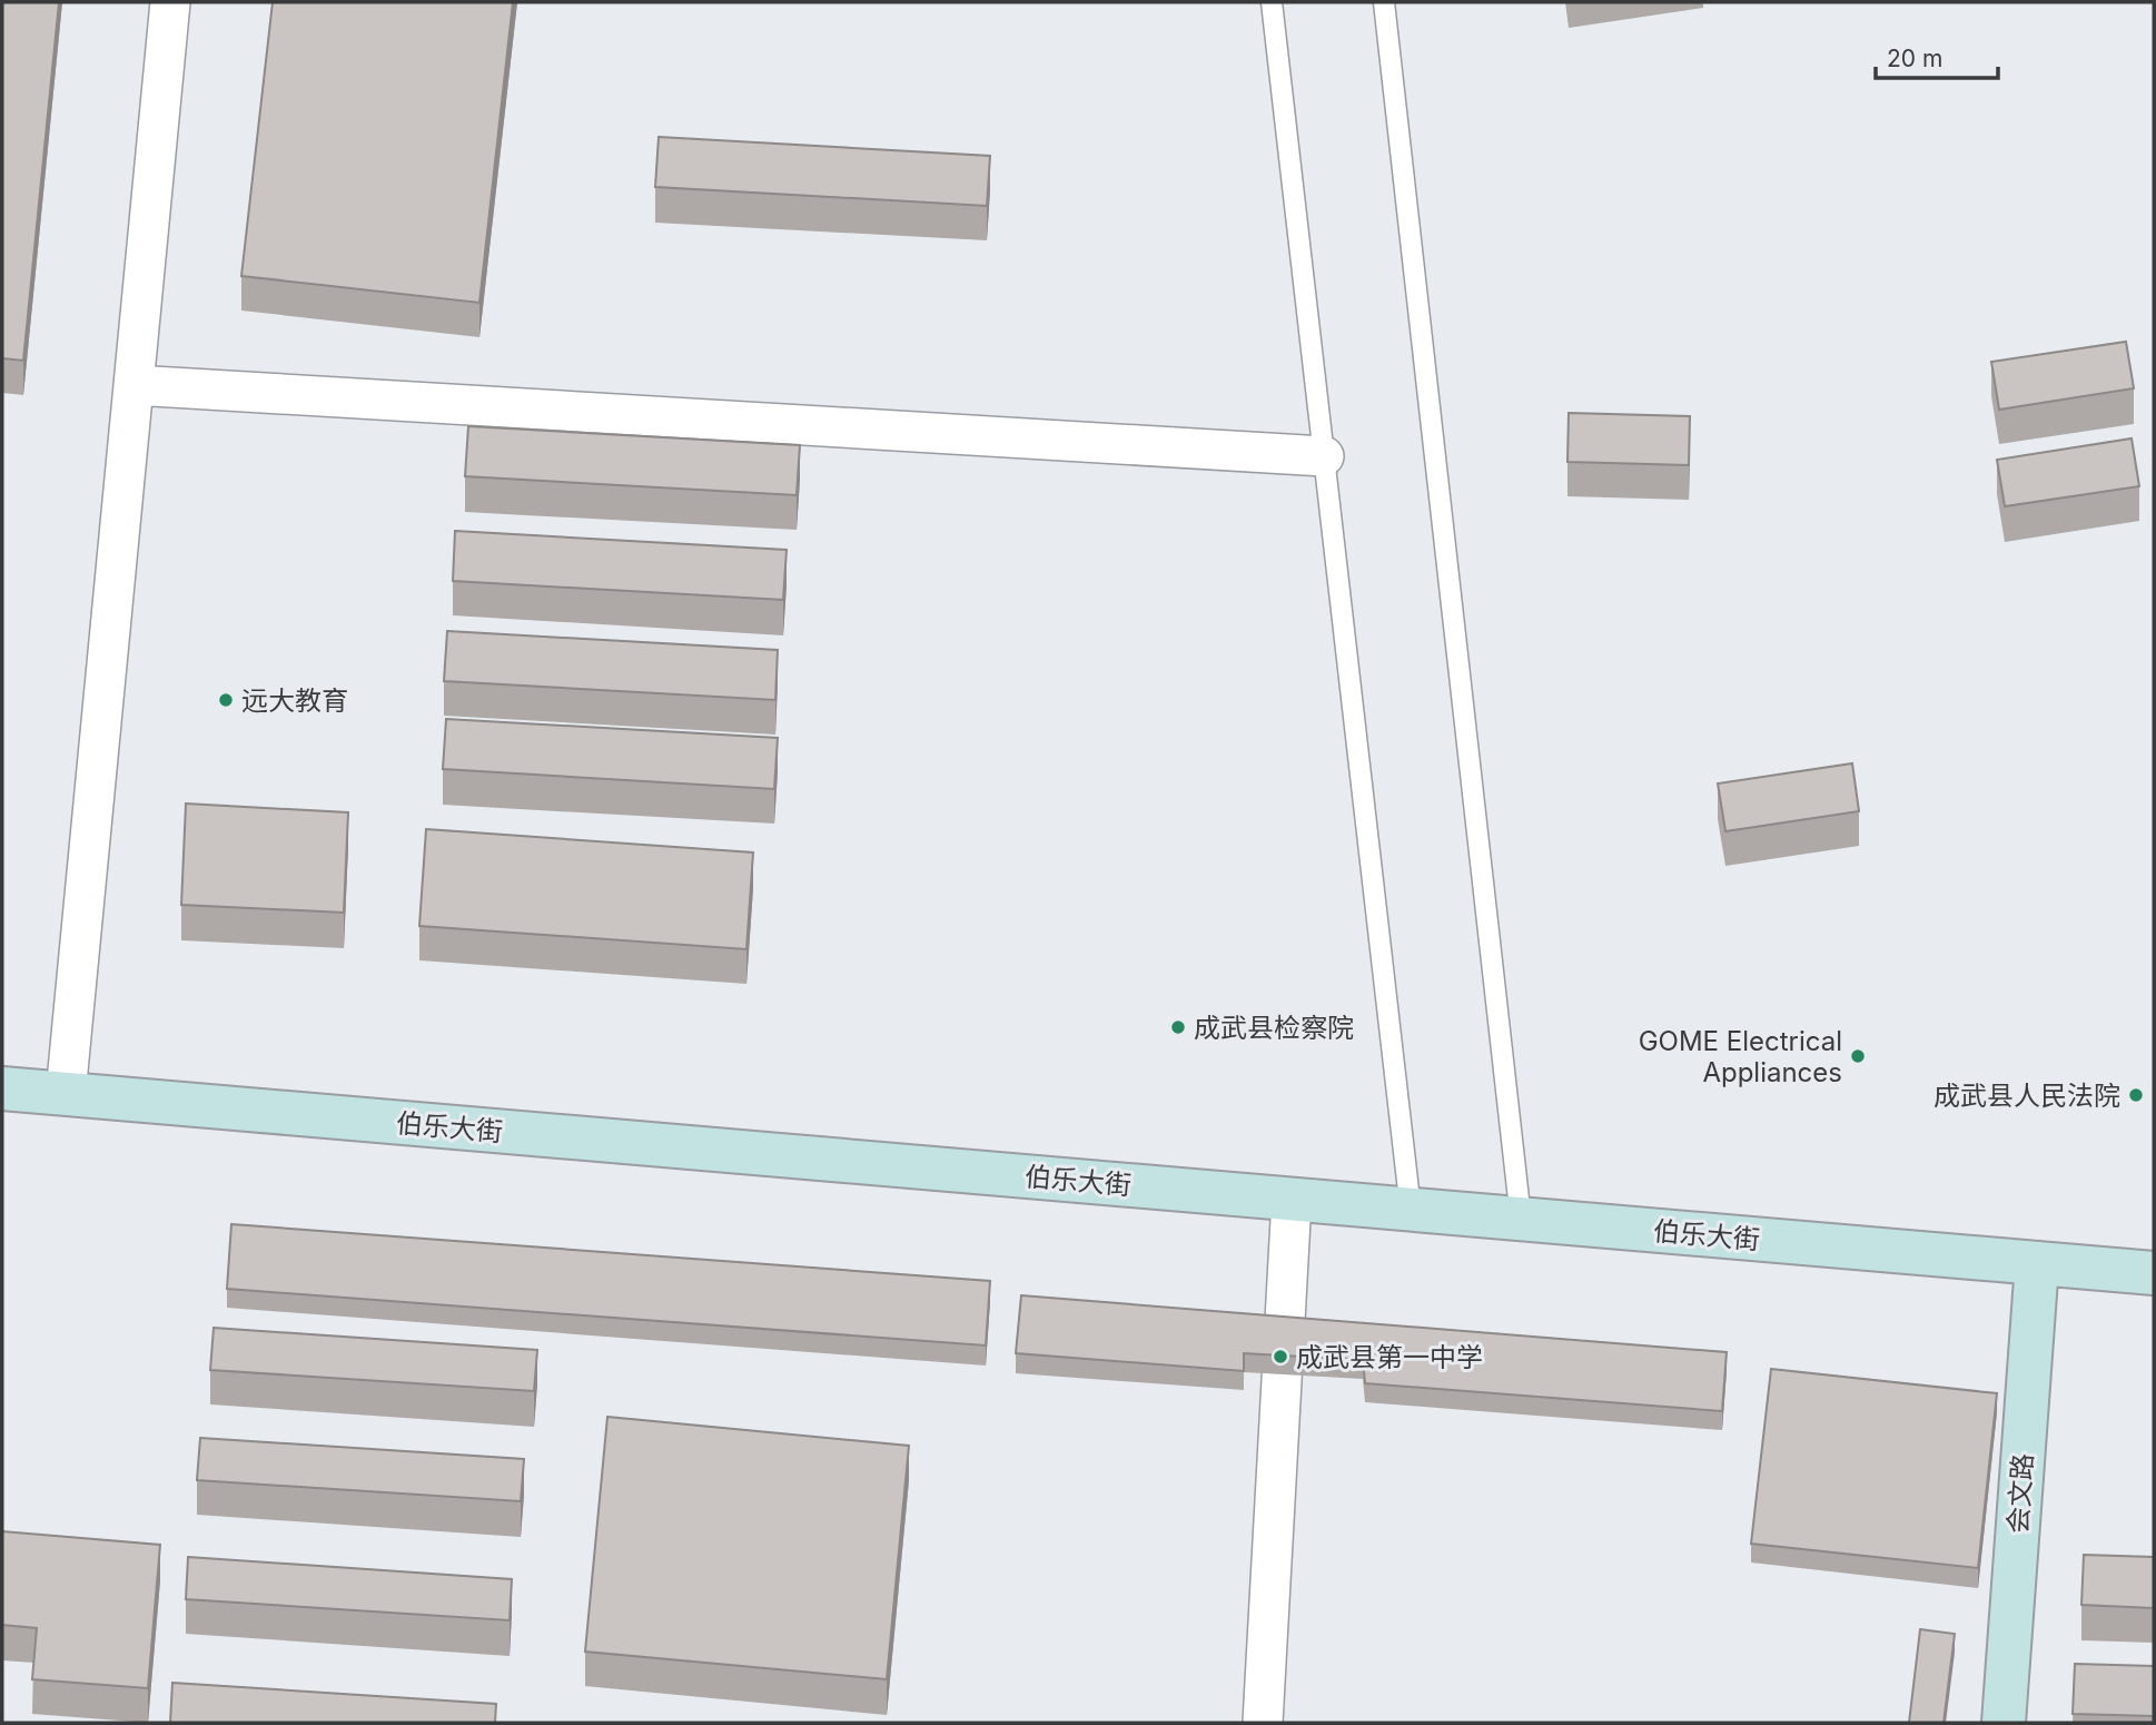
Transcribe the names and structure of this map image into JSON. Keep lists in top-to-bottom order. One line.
{"streets":{"main road":["伯乐大街","会文路"]},"crossings":[["伯乐大街","会文路"]],"places":["远大教育","成武县检察院","GOME Electrical Appliances","成武县人民法院","成武县第一中学"],"scale_bar":"20 m"}
